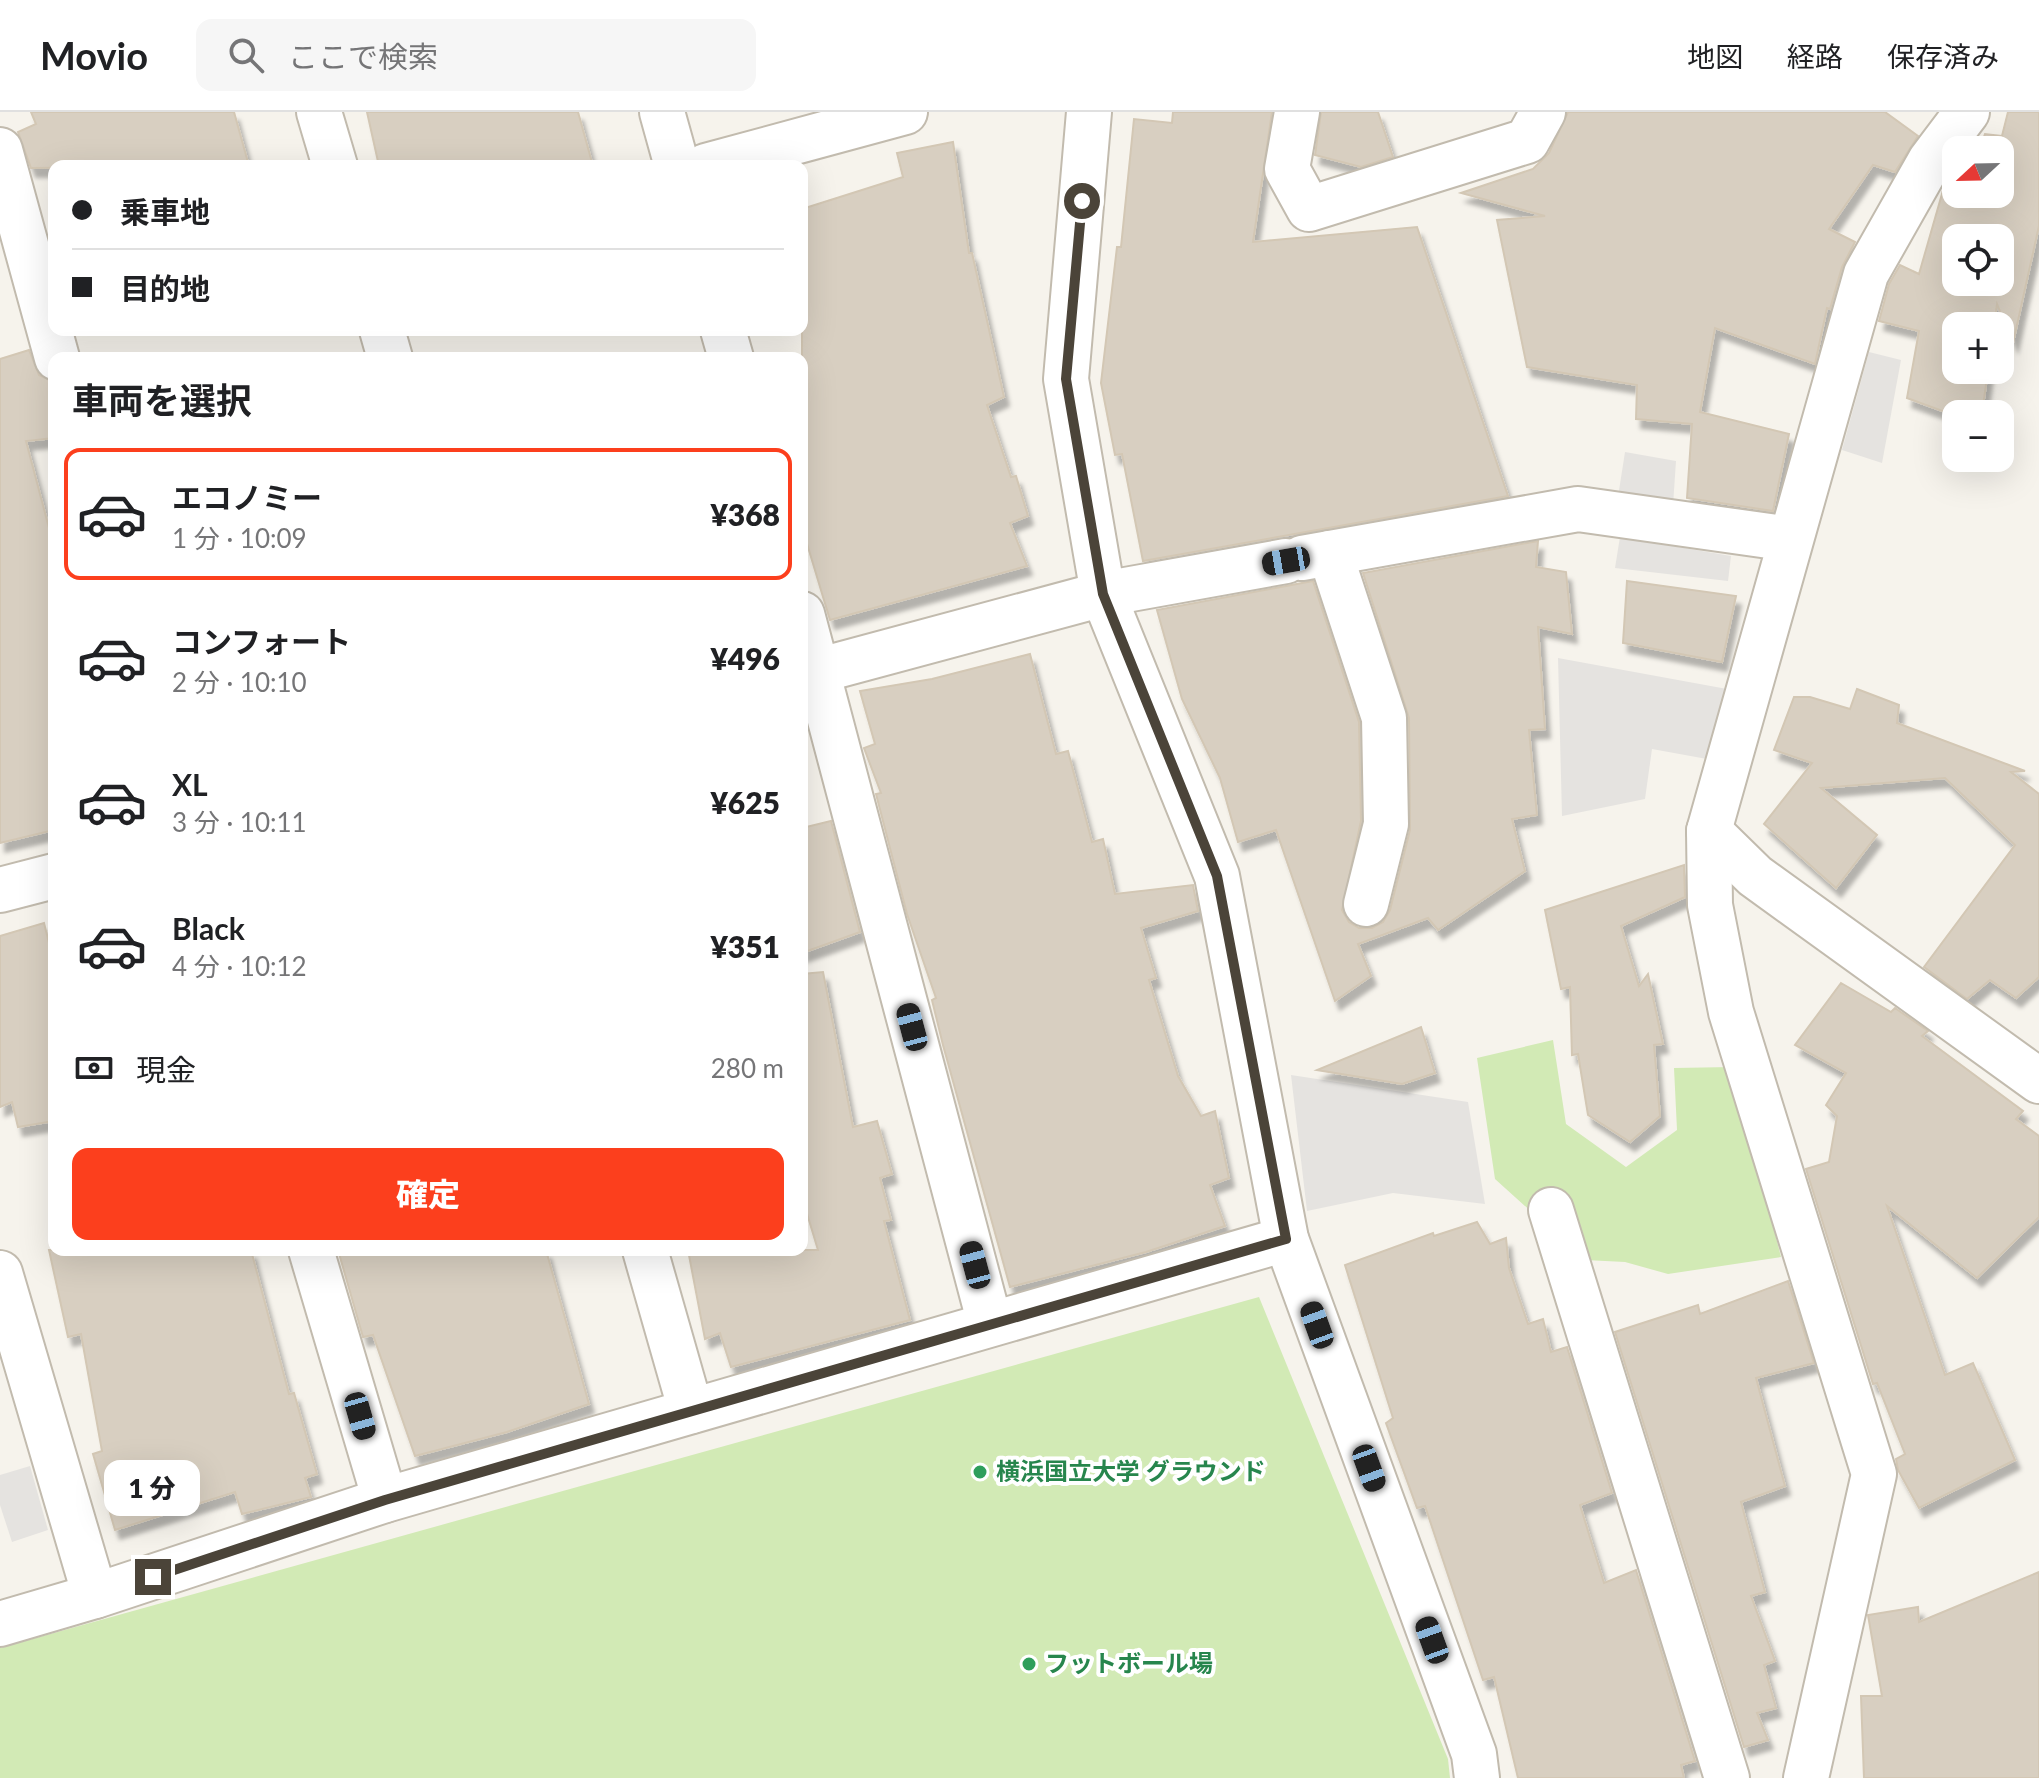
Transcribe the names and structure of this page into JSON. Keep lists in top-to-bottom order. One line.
{"places":["横浜国立大学 グラウンド","フットボール場"],"north":"left","page":{"header":"Movio","search":"ここで検索","nav":["地図","経路","保存済み"],"map_buttons":["+","−"],"banner":["乗車地","目的地"],"heading":"車両を選択","list":[{"name":"エコノミー","note":"1 分 · 10:09","value":"¥368"},{"name":"コンフォート","note":"2 分 · 10:10","value":"¥496"},{"name":"XL","note":"3 分 · 10:11","value":"¥625"},{"name":"Black","note":"4 分 · 10:12","value":"¥351"}],"pay":["現金","280 m"],"buttons":"確定","bubble":"1 分"}}
